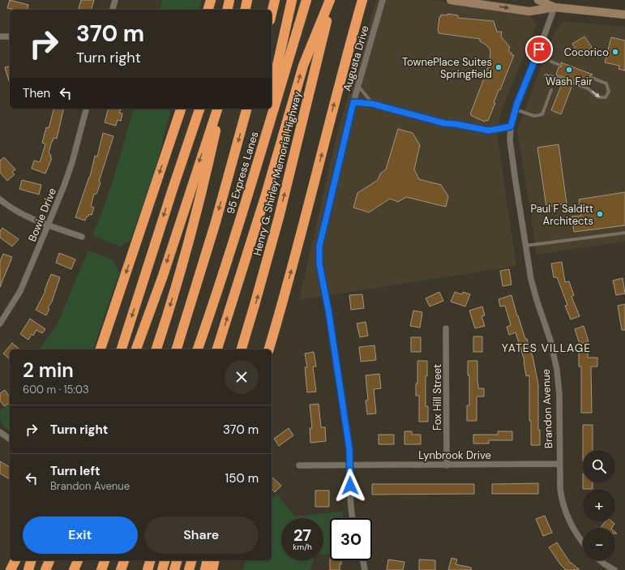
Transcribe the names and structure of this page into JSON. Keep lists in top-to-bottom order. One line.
{"streets":{"highway":["95 Express Lanes","Henry G. Shirley Memorial Highway"],"street":["Augusta Drive","Bowie Drive","Fox Hill Street","Brandon Avenue","Lynbrook Drive"]},"crossings":[["Augusta Drive","Lynbrook Drive"],["Fox Hill Street","Lynbrook Drive"],["Brandon Avenue","Lynbrook Drive"]],"districts":["YATES VILLAGE"],"places":["Cocorico","TownePlace Suites Springfield","Wash Fair","Paul F Salditt Architects"],"page":{"turn":["370 m","Turn right"],"then":"Then","heading":["2 min","600 m · 15:03"],"list":[{"name":"Turn right","value":"370 m"},{"name":"Turn left","note":"Brandon Avenue","value":"150 m"}],"map_buttons":["+","−"],"buttons":["Exit","Share"],"speed":"27 km/h","limit":"30"}}
